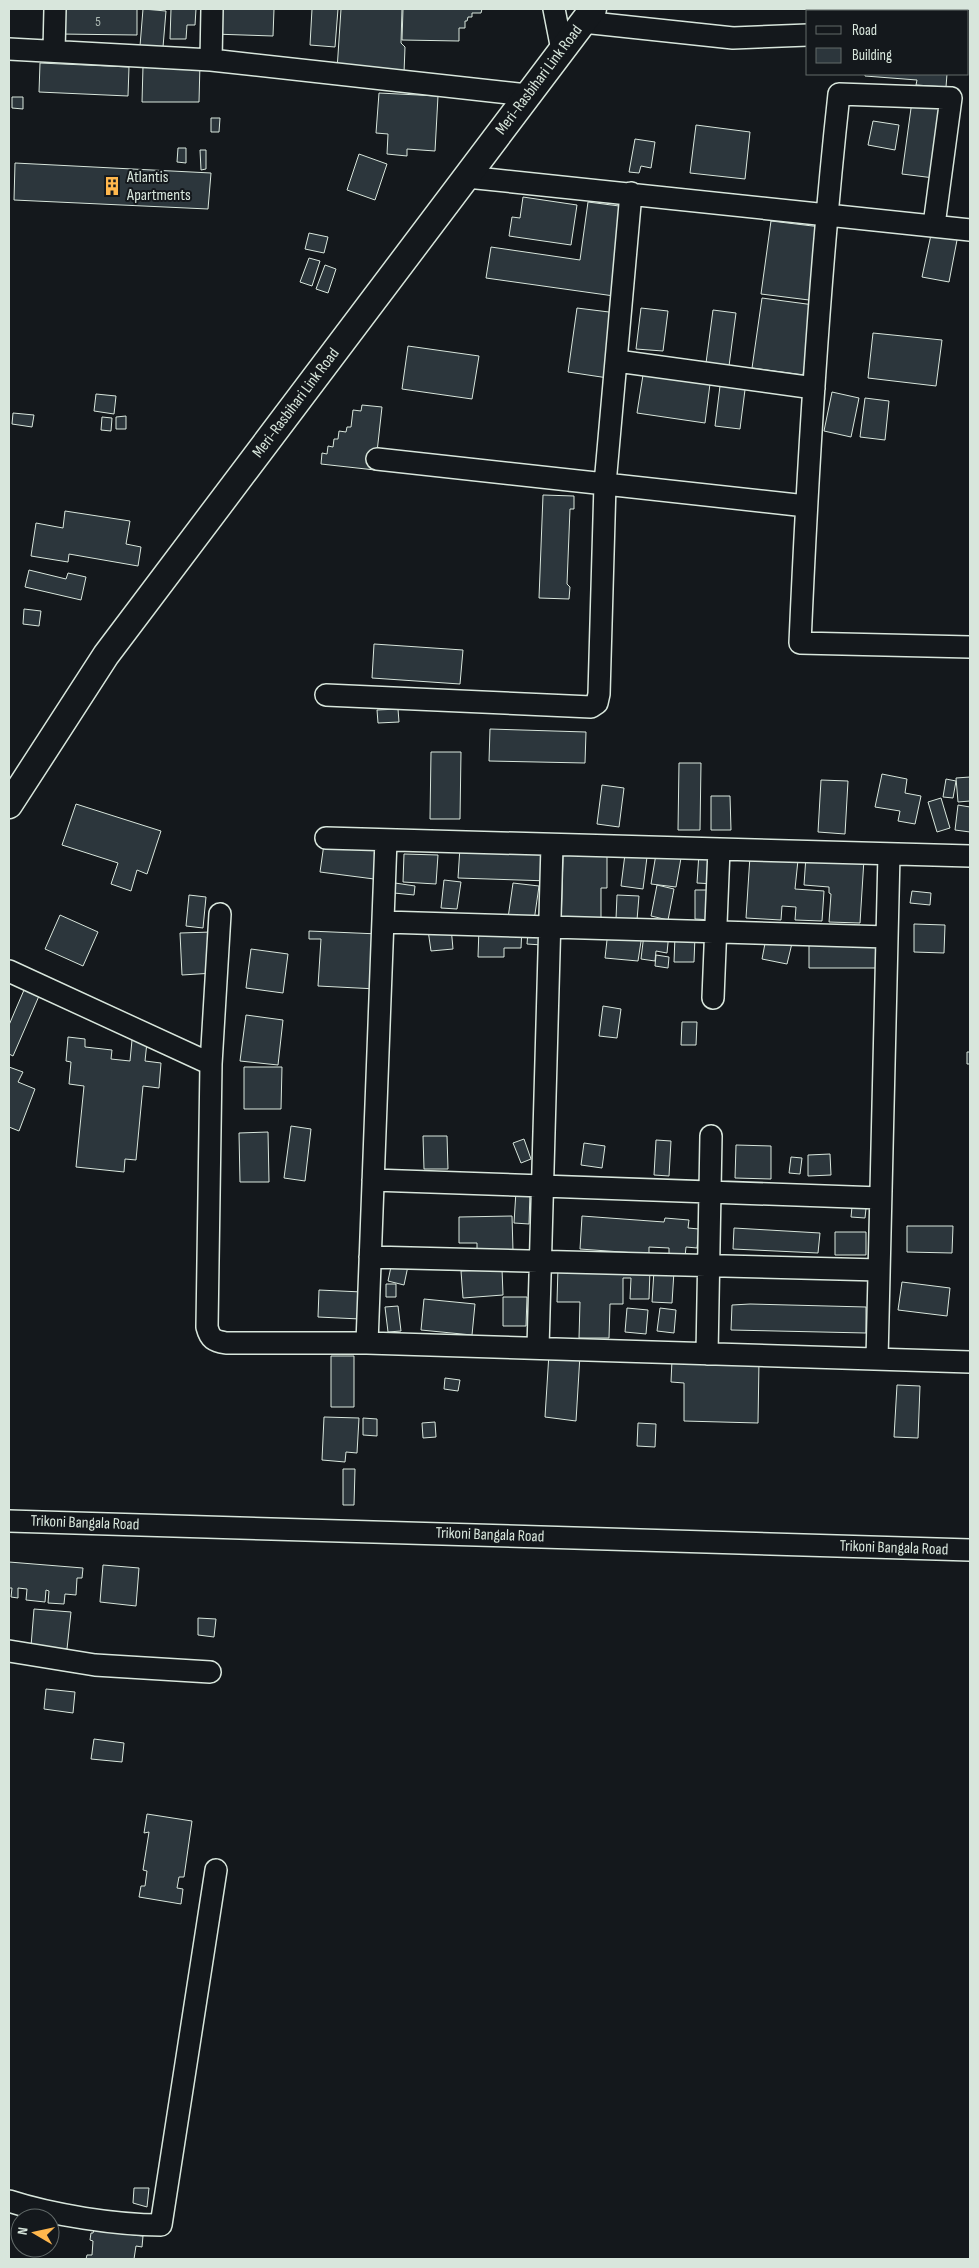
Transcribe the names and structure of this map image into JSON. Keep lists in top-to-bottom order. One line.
{"streets":{"main road":["Meri-Rasbihari Link Road"],"street":["Trikoni Bangala Road"]},"places":{"building":["Atlantis Apartments"]},"house_numbers":["5"],"legend":["Road","Building"],"north":"left"}
